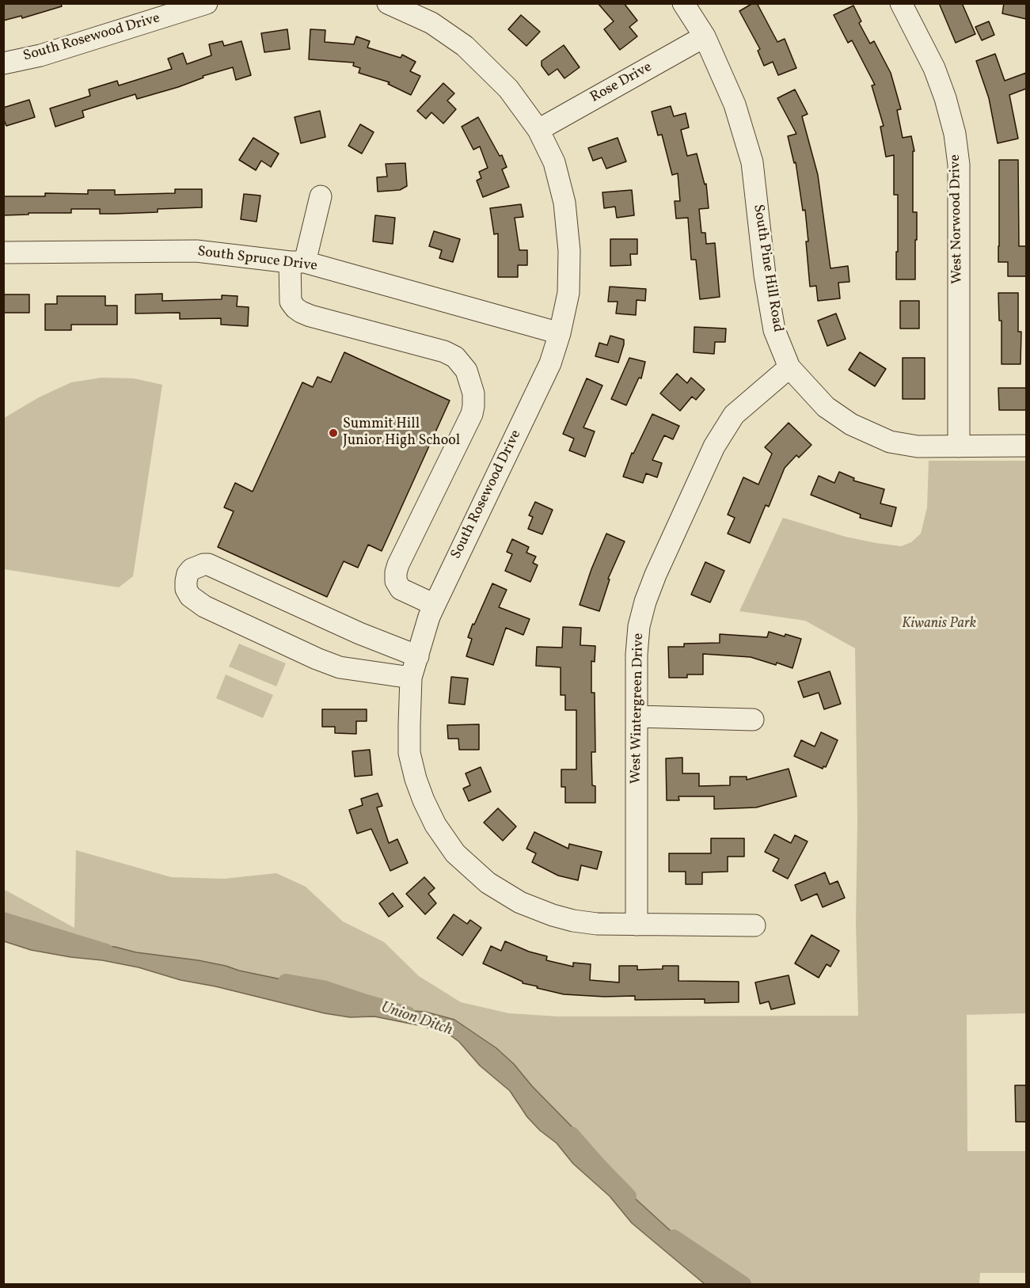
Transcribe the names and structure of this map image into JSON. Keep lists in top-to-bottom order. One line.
{"streets":{"street":["South Rosewood Drive","Rose Drive","West Norwood Drive","South Spruce Drive","South Pine Hill Road","West Wintergreen Drive"]},"crossings":[["South Rosewood Drive","Rose Drive"],["South Rosewood Drive","South Spruce Drive"],["South Rosewood Drive","West Wintergreen Drive"],["Rose Drive","South Pine Hill Road"],["West Norwood Drive","South Pine Hill Road"],["South Pine Hill Road","West Wintergreen Drive"]],"water":["Union Ditch"],"parks":["Kiwanis Park"],"places":["Summit Hill Junior High School"]}
